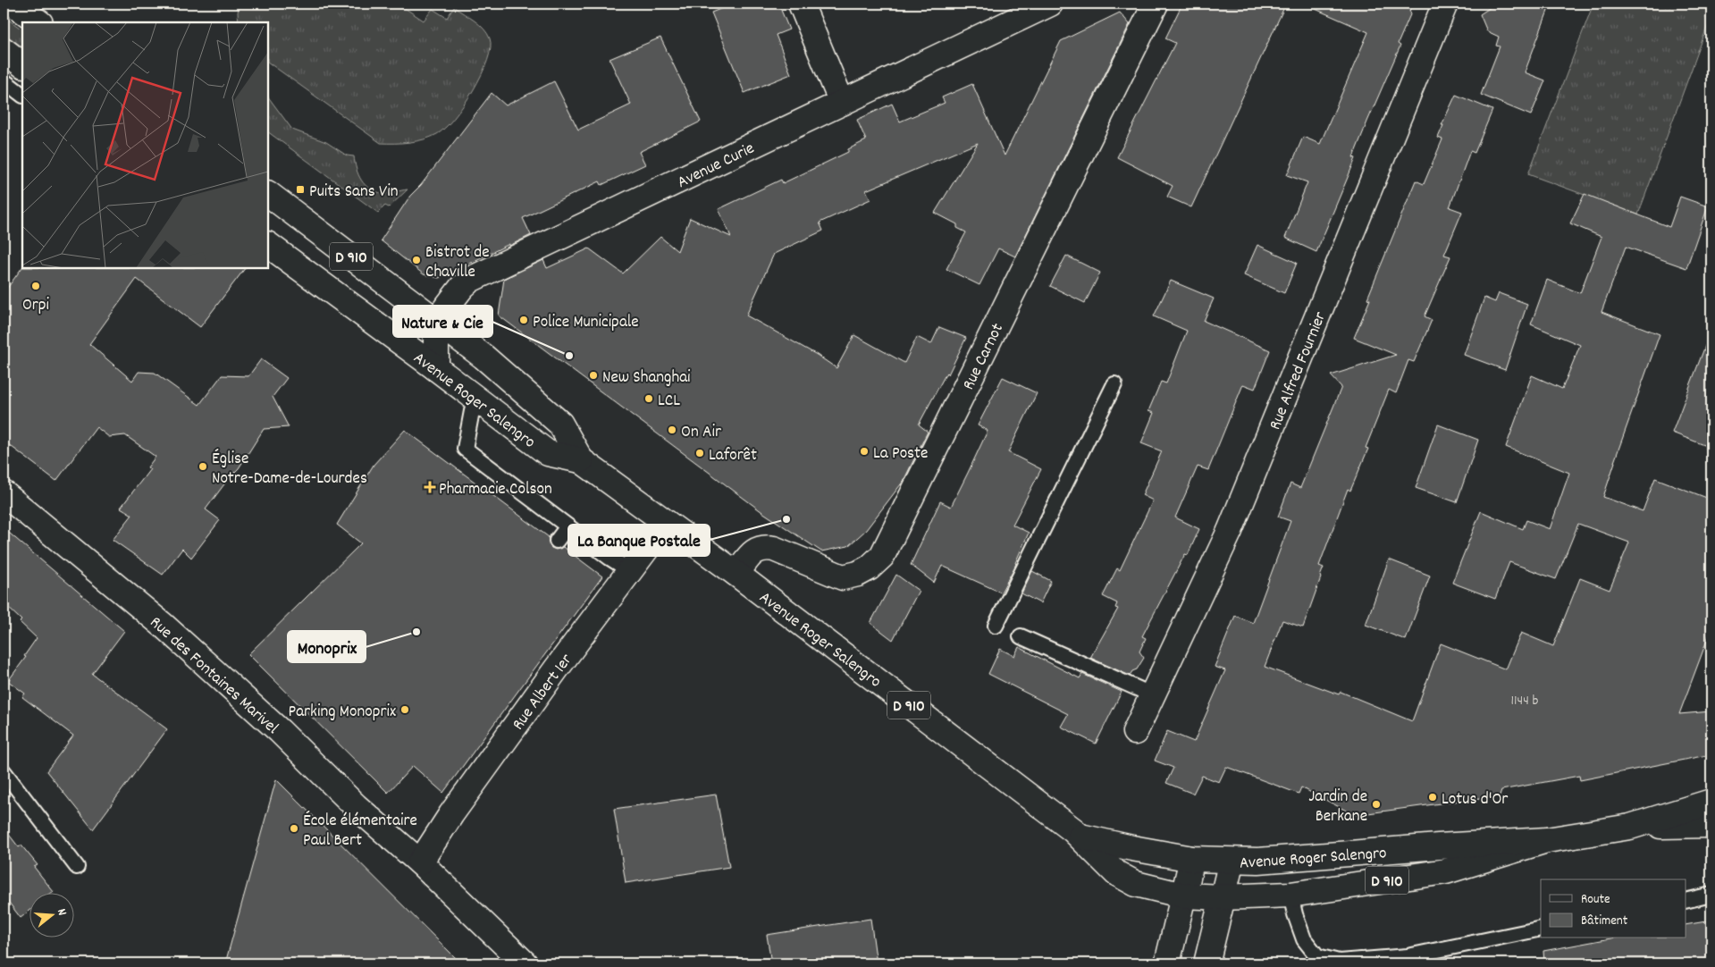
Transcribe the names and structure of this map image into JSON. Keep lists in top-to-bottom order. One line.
{"streets":{"street":["Avenue Curie","D 910","Rue Carnot","Rue Alfred Fournier","Avenue Roger Salengro","Rue des Fontaines Marivel","Rue Albert 1er"]},"crossings":[["Avenue Curie","Avenue Roger Salengro"],["Rue Carnot","Avenue Roger Salengro"],["Avenue Roger Salengro","Rue Albert 1er"],["Rue des Fontaines Marivel","Rue Albert 1er"]],"places":{"transit":["Puits Sans Vin"],"other":["Bistrot de Chaville","Orpi","Police Municipale","Nature & Cie","New Shanghai","LCL","On Air","La Poste","Laforêt","Église Notre-Dame-de-Lourdes","La Banque Postale","Monoprix","Parking Monoprix","Lotus d'Or","Jardin de Berkane","École élémentaire Paul Bert"],"health":["Pharmacie Colson"]},"house_numbers":["1144 b"],"legend":["Route","Bâtiment"],"north":"right"}
